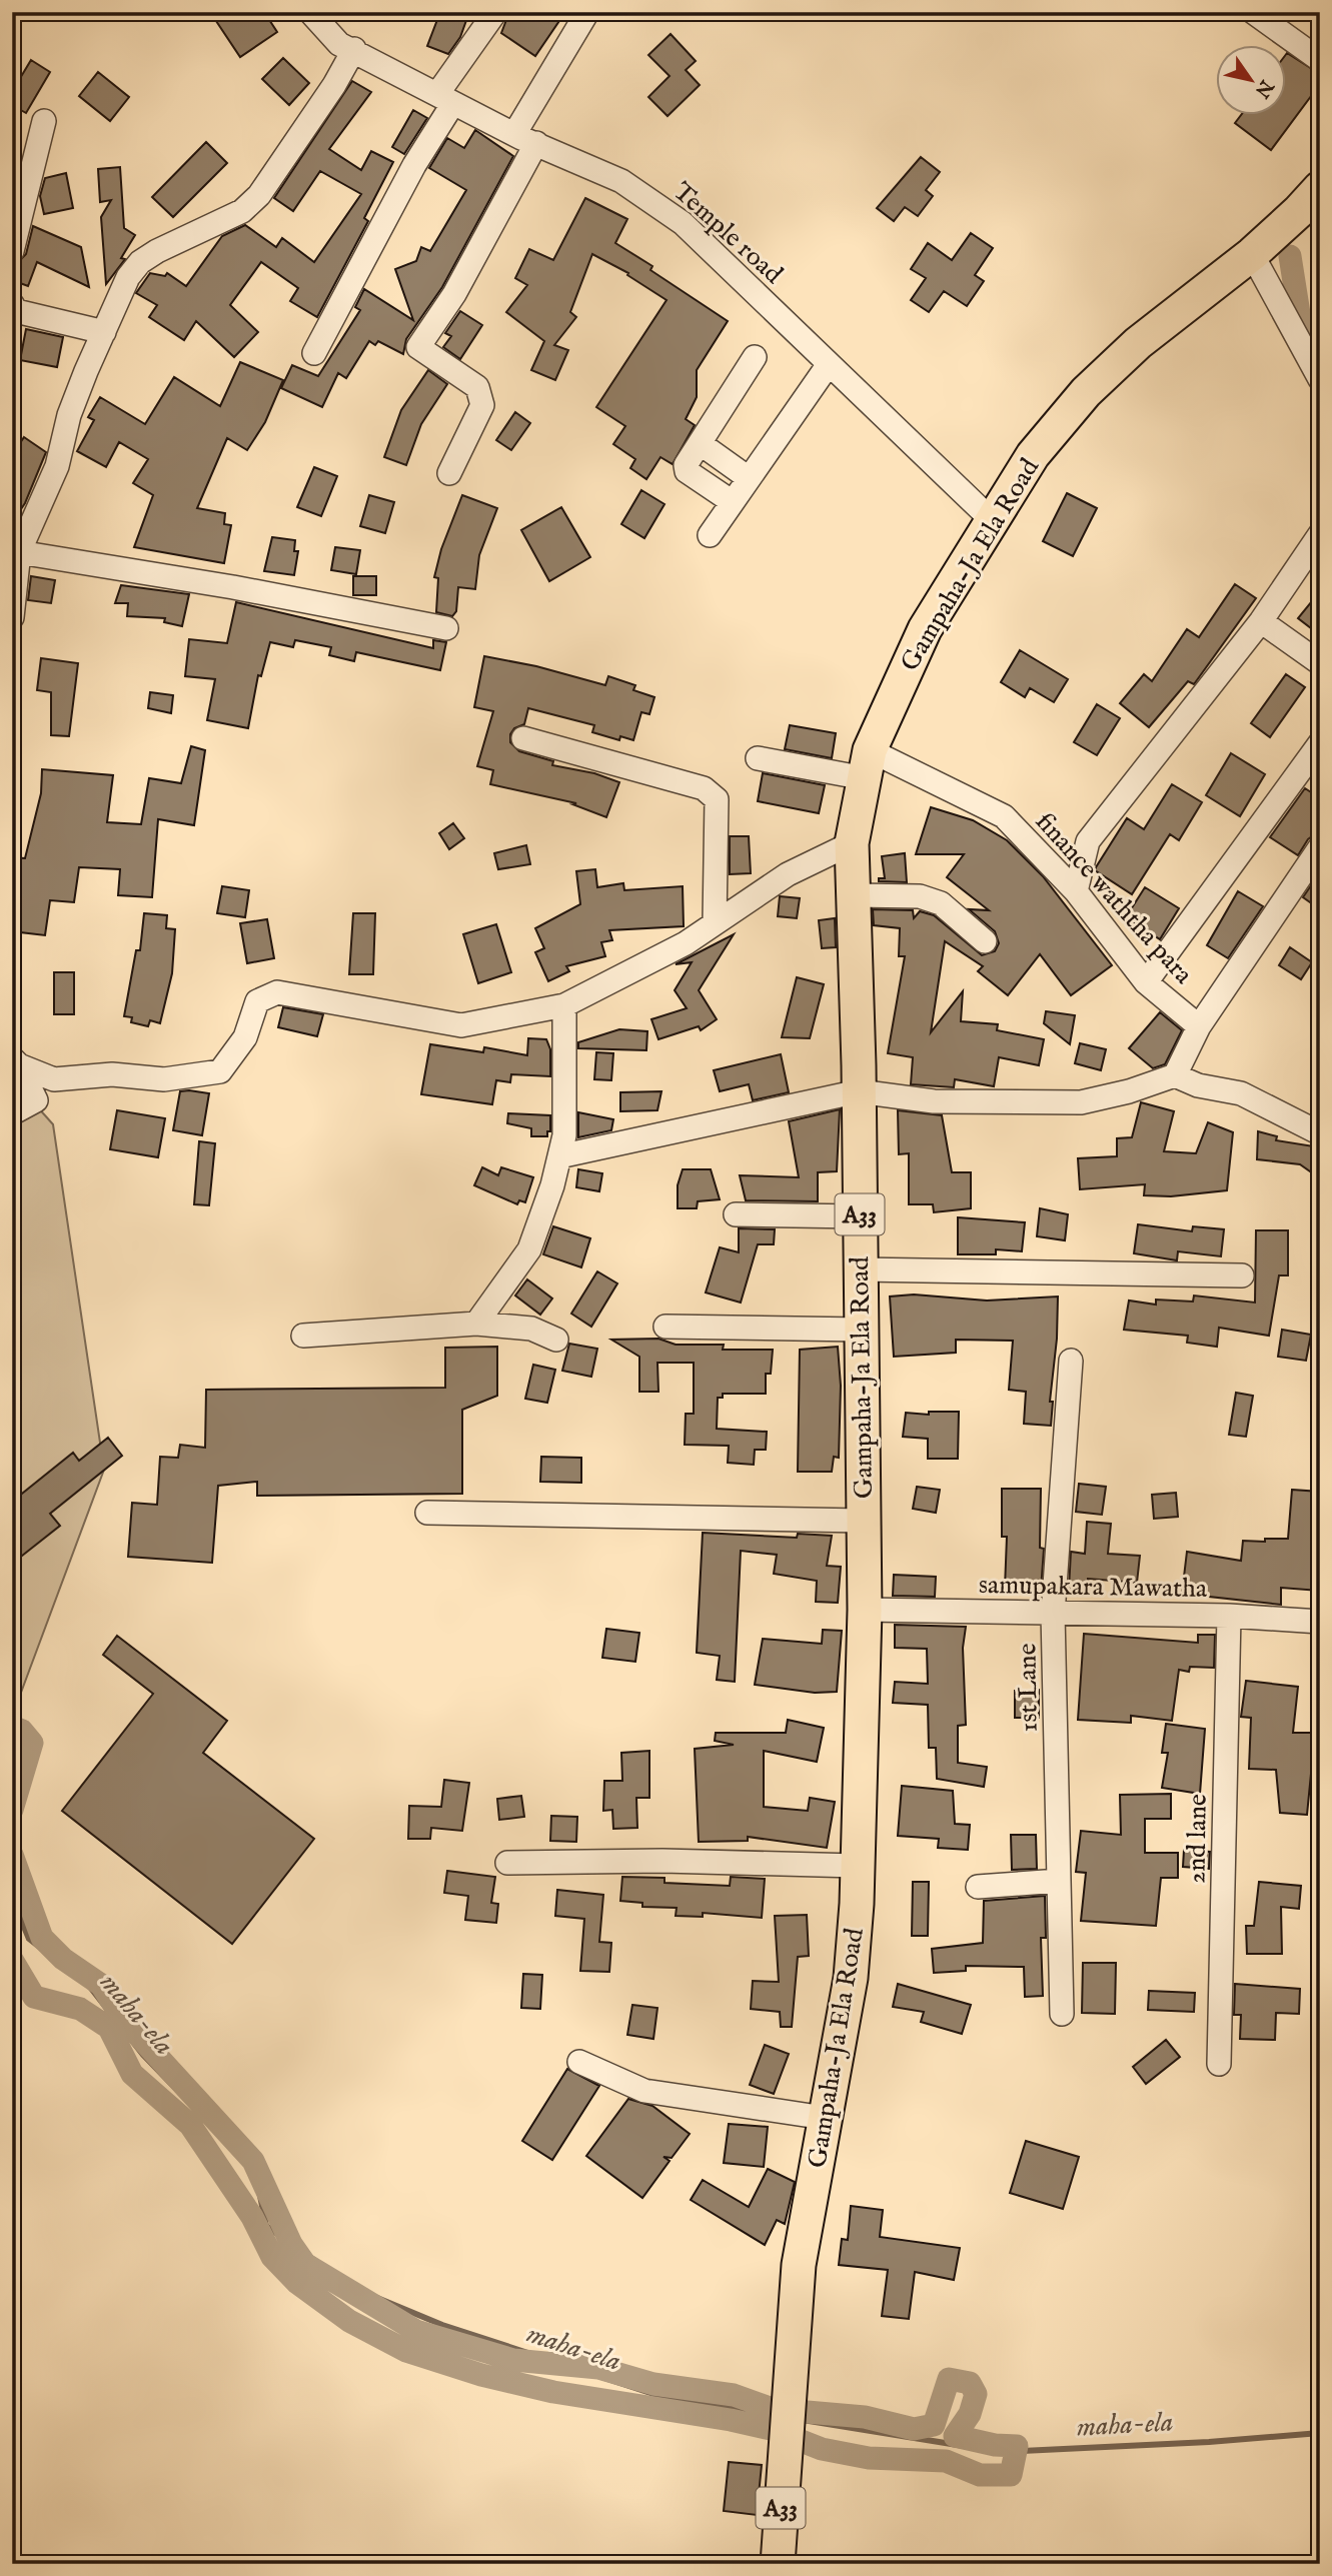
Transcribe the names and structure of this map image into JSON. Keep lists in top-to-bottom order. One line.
{"streets":{"highway":["Gampaha-Ja Ela Road","A33"],"street":["Temple road","finance waththa para","samupakara Mawatha","1st Lane","2nd lane"]},"crossings":[["Temple road","Gampaha-Ja Ela Road"],["Gampaha-Ja Ela Road","finance waththa para"],["Gampaha-Ja Ela Road","samupakara Mawatha"],["samupakara Mawatha","1st Lane"],["samupakara Mawatha","2nd lane"]],"water":["maha-ela"],"north":"bottom right"}
